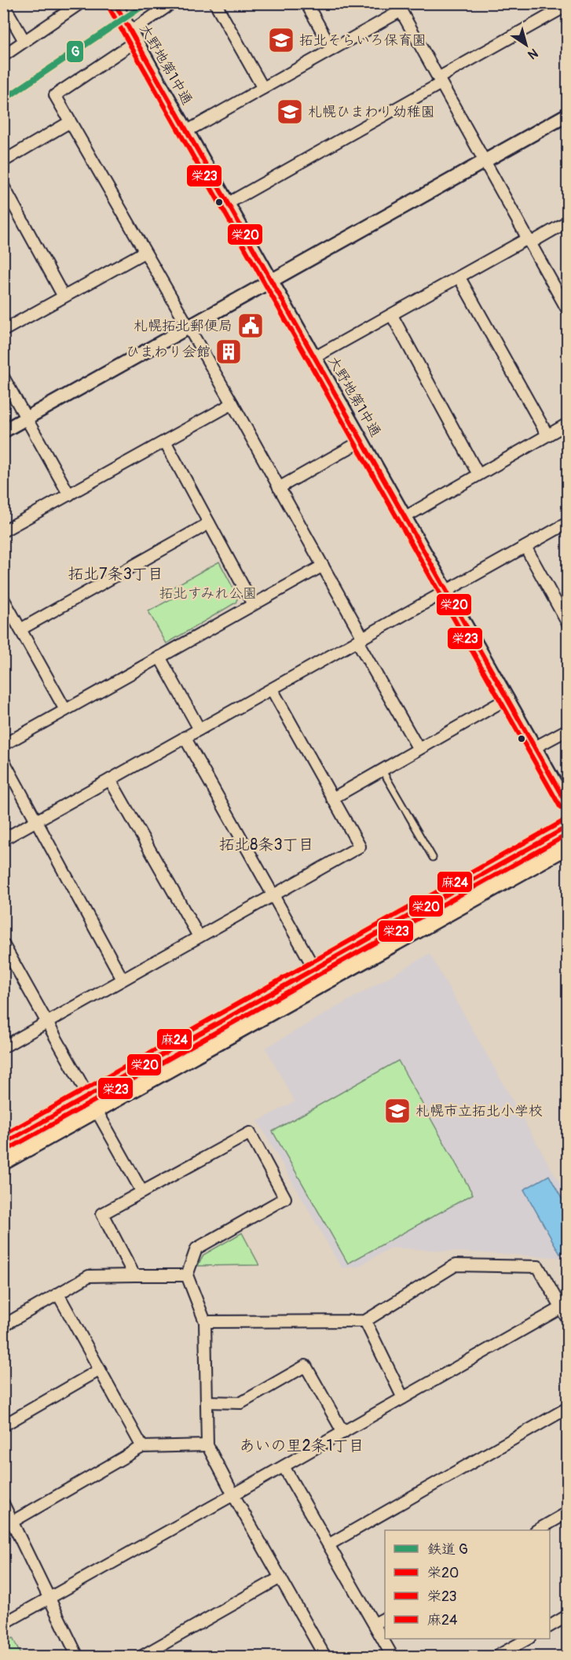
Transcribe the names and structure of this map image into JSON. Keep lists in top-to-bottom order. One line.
{"streets":{"street":["大野地第1中通"]},"districts":["拓北7条3丁目","拓北8条3丁目","あいの里2条1丁目"],"parks":["拓北すみれ公園"],"places":{"school or university":["拓北そらいろ保育園","札幌ひまわり幼稚園","札幌市立拓北小学校"],"public building":["札幌拓北郵便局"],"building":["ひまわり会館"]},"lines":["rail line G","transit line 栄20","transit line 栄23","transit line 麻24"],"legend":["鉄道 G","栄20","栄23","麻24"],"north":"bottom right"}
